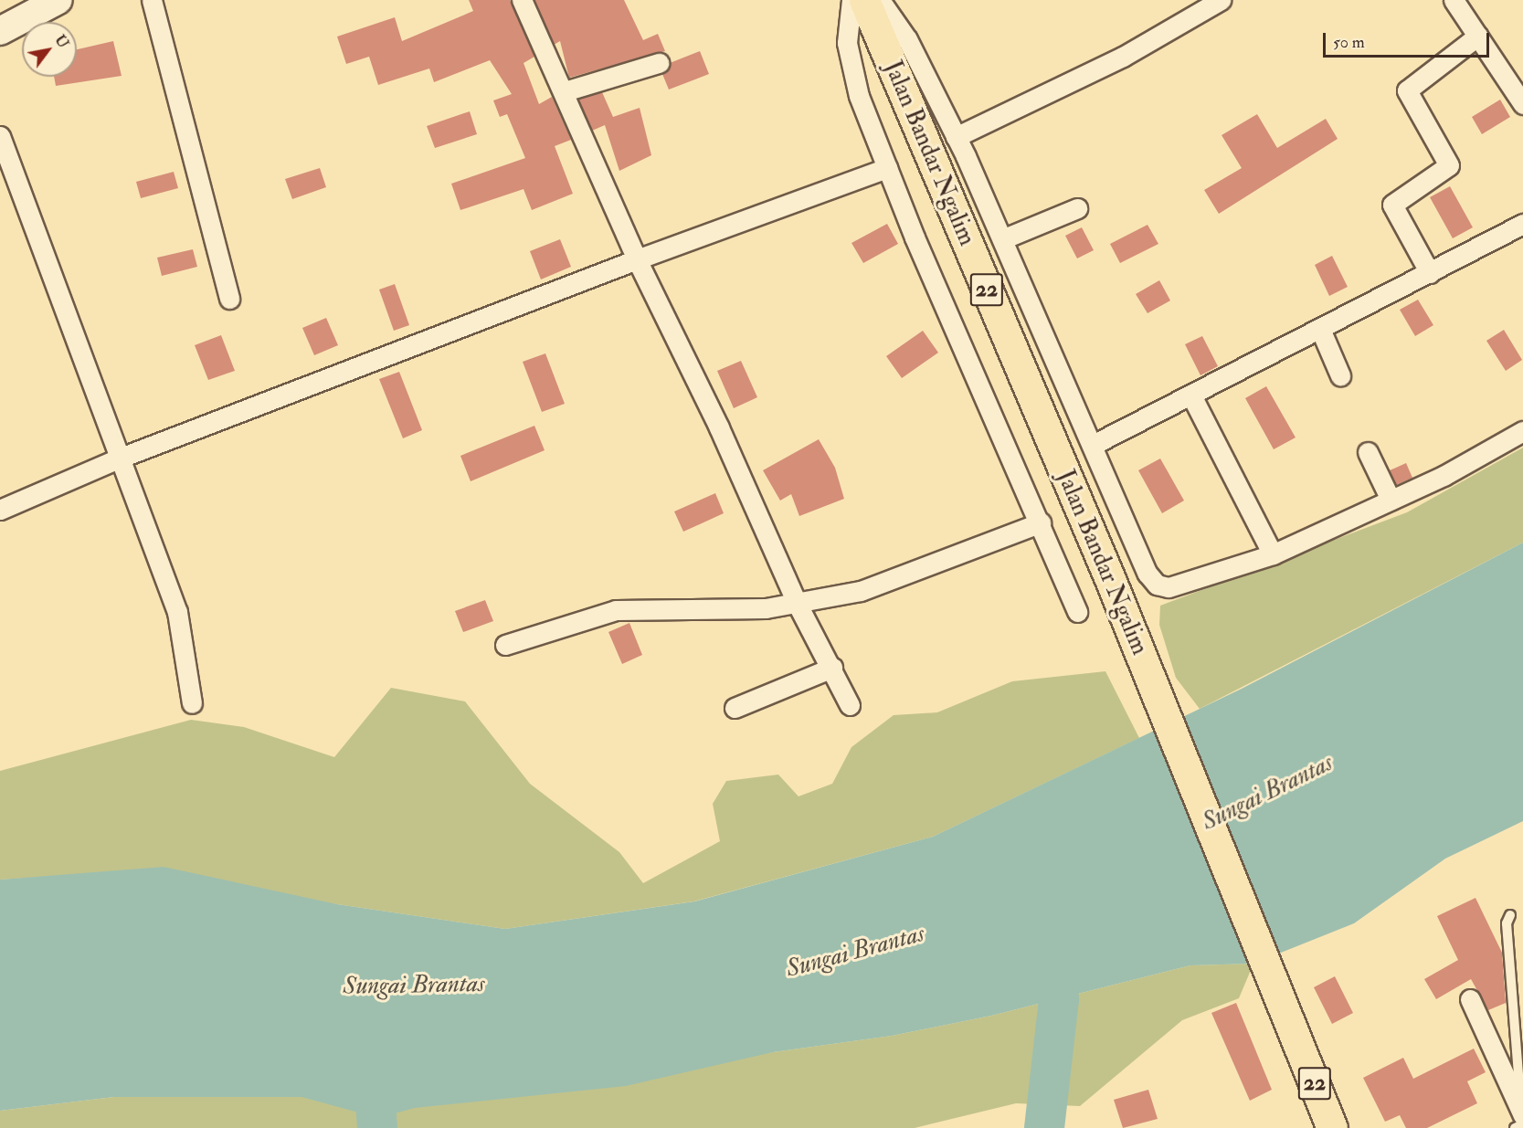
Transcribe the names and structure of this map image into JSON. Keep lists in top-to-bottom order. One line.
{"streets":{"highway":["Jalan Bandar Ngalim","22"]},"water":["Sungai Brantas"],"scale_bar":"50 m","north":"top right"}
